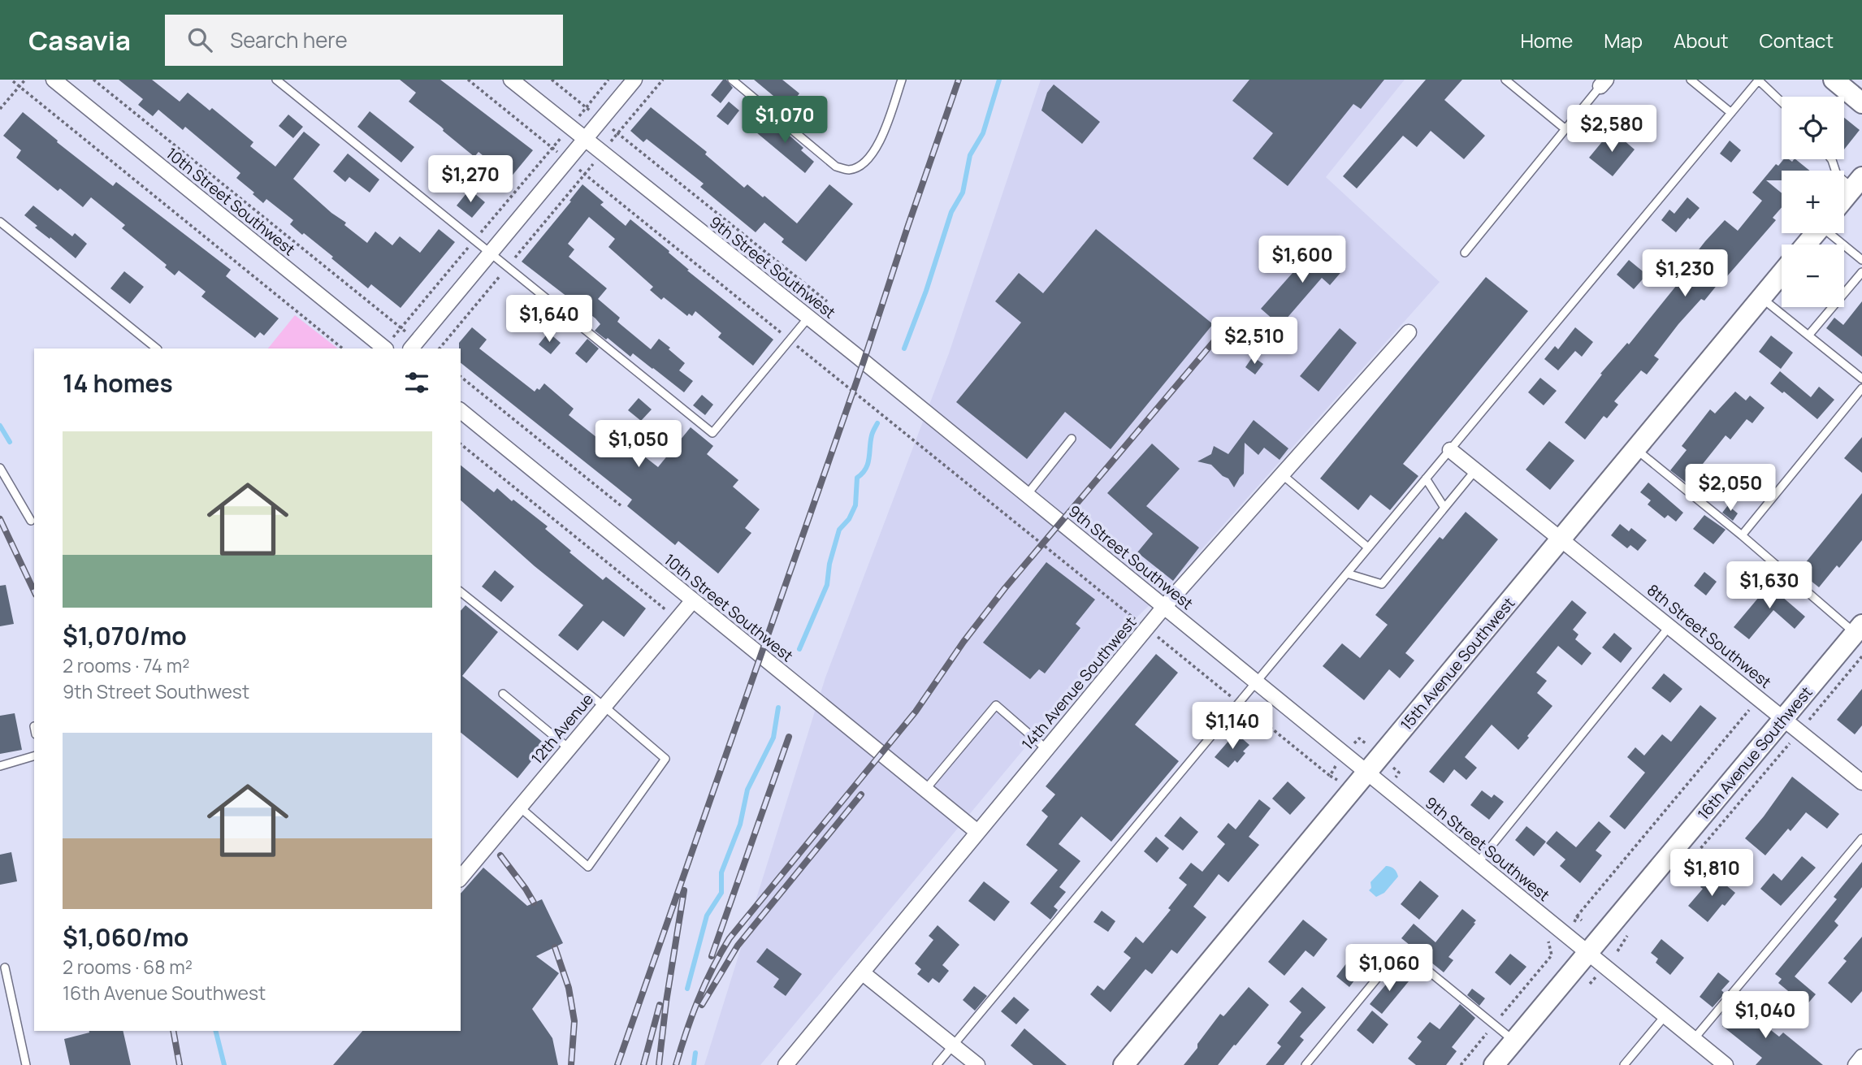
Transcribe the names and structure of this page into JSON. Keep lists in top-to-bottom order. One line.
{"streets":{"main road":["15th Avenue Southwest","16th Avenue Southwest"],"street":["10th Street Southwest","9th Street Southwest","8th Street Southwest","14th Avenue Southwest","12th Avenue"]},"crossings":[["10th Street Southwest","14th Avenue Southwest"],["10th Street Southwest","12th Avenue"],["9th Street Southwest","15th Avenue Southwest"],["9th Street Southwest","14th Avenue Southwest"],["9th Street Southwest","16th Avenue Southwest"],["8th Street Southwest","15th Avenue Southwest"],["8th Street Southwest","16th Avenue Southwest"]],"page":{"header":"Casavia","search":"Search here","nav":["Home","Map","About","Contact"],"price":["$1,070","$2,580","$1,270","$1,600","$1,230","$1,640","$2,510","$1,050","$2,050","$1,630","$1,140","$1,810","$1,060","$1,040"],"map_buttons":["+","−"],"heading":"14 homes","list":[{"name":"$1,070/mo","note":"2 rooms · 74 m² · 9th Street Southwest"},{"name":"$1,060/mo","note":"2 rooms · 68 m² · 16th Avenue Southwest"}]}}
